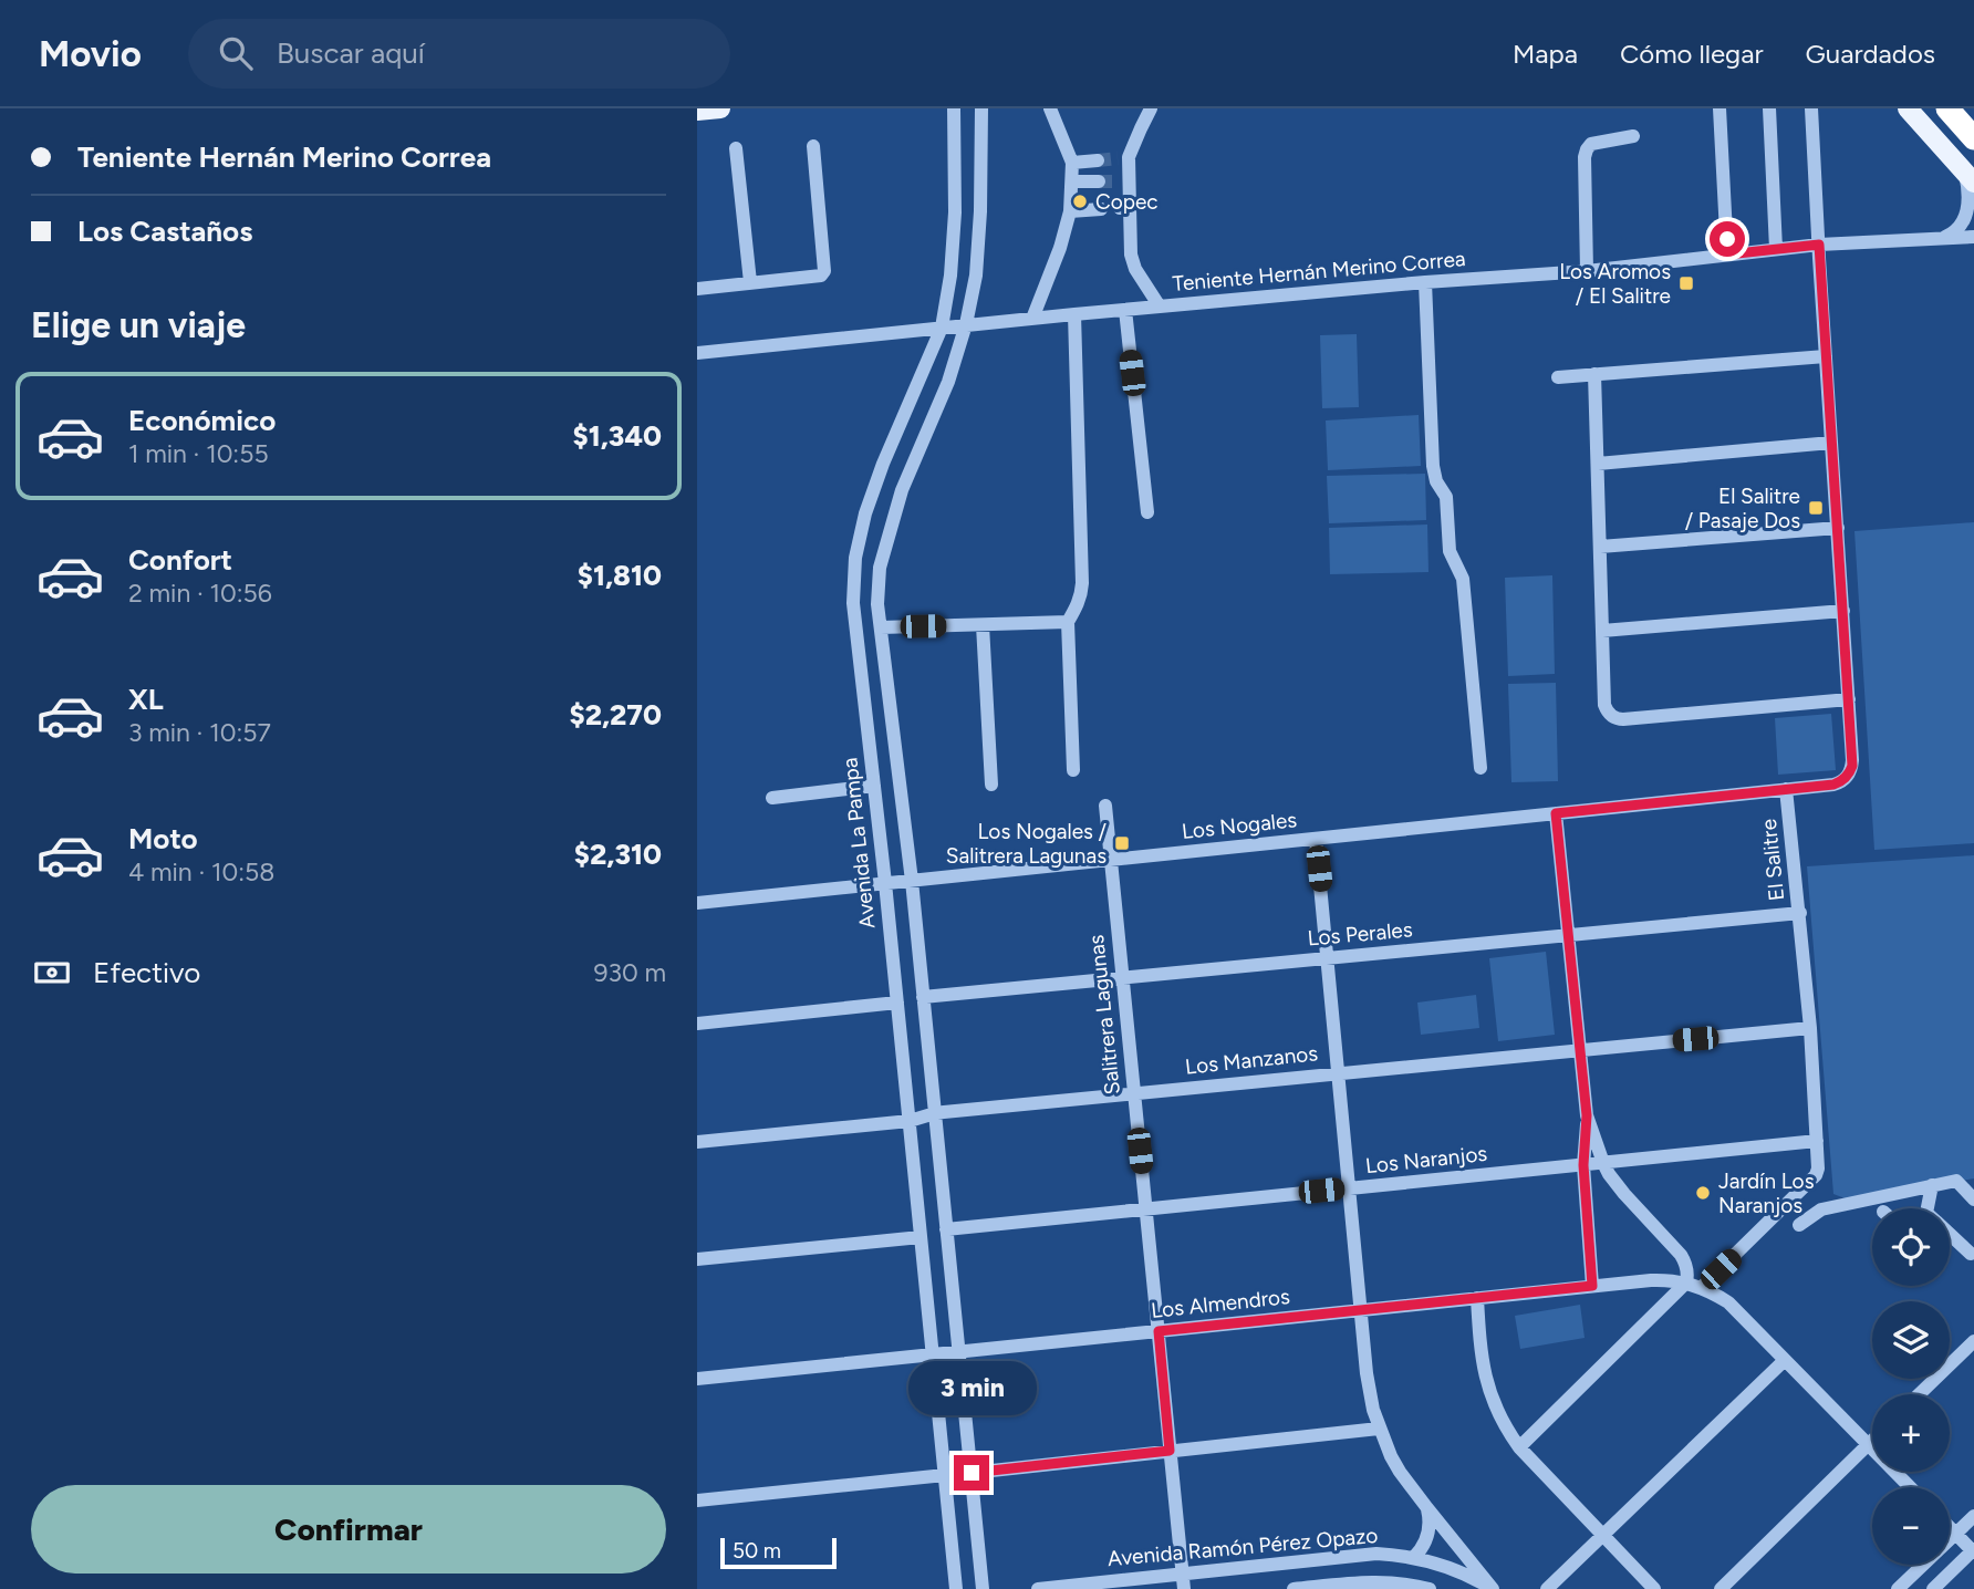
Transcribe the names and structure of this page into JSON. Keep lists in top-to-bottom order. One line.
{"streets":{"street":["Teniente Hernán Merino Correa","Los Nogales","Avenida La Pampa","El Salitre","Los Perales","Salitrera Lagunas","Los Manzanos","Los Naranjos","Los Almendros","Avenida Ramón Pérez Opazo"]},"crossings":[["Teniente Hernán Merino Correa","Avenida La Pampa"],["Teniente Hernán Merino Correa","El Salitre"],["Los Nogales","Avenida La Pampa"],["Los Nogales","El Salitre"],["Los Nogales","Salitrera Lagunas"],["Avenida La Pampa","Los Manzanos"],["Avenida La Pampa","Los Almendros"],["El Salitre","Los Perales"],["El Salitre","Los Manzanos"],["El Salitre","Los Naranjos"],["El Salitre","Los Almendros"],["Los Perales","Salitrera Lagunas"],["Salitrera Lagunas","Los Manzanos"],["Salitrera Lagunas","Los Naranjos"],["Salitrera Lagunas","Los Almendros"],["Salitrera Lagunas","Avenida Ramón Pérez Opazo"]],"places":{"other":["Copec","Jardín Los Naranjos"],"transit":["Los Aromos / El Salitre","El Salitre / Pasaje Dos","Los Nogales / Salitrera Lagunas"]},"scale_bar":"50 m","page":{"header":"Movio","search":"Buscar aquí","nav":["Mapa","Cómo llegar","Guardados"],"banner":["Teniente Hernán Merino Correa","Los Castaños"],"heading":"Elige un viaje","list":[{"name":"Económico","note":"1 min · 10:55","value":"$1,340"},{"name":"Confort","note":"2 min · 10:56","value":"$1,810"},{"name":"XL","note":"3 min · 10:57","value":"$2,270"},{"name":"Moto","note":"4 min · 10:58","value":"$2,310"}],"pay":["Efectivo","930 m"],"map_buttons":["+","−"],"bubble":"3 min","buttons":"Confirmar","scale":"50 m"}}
